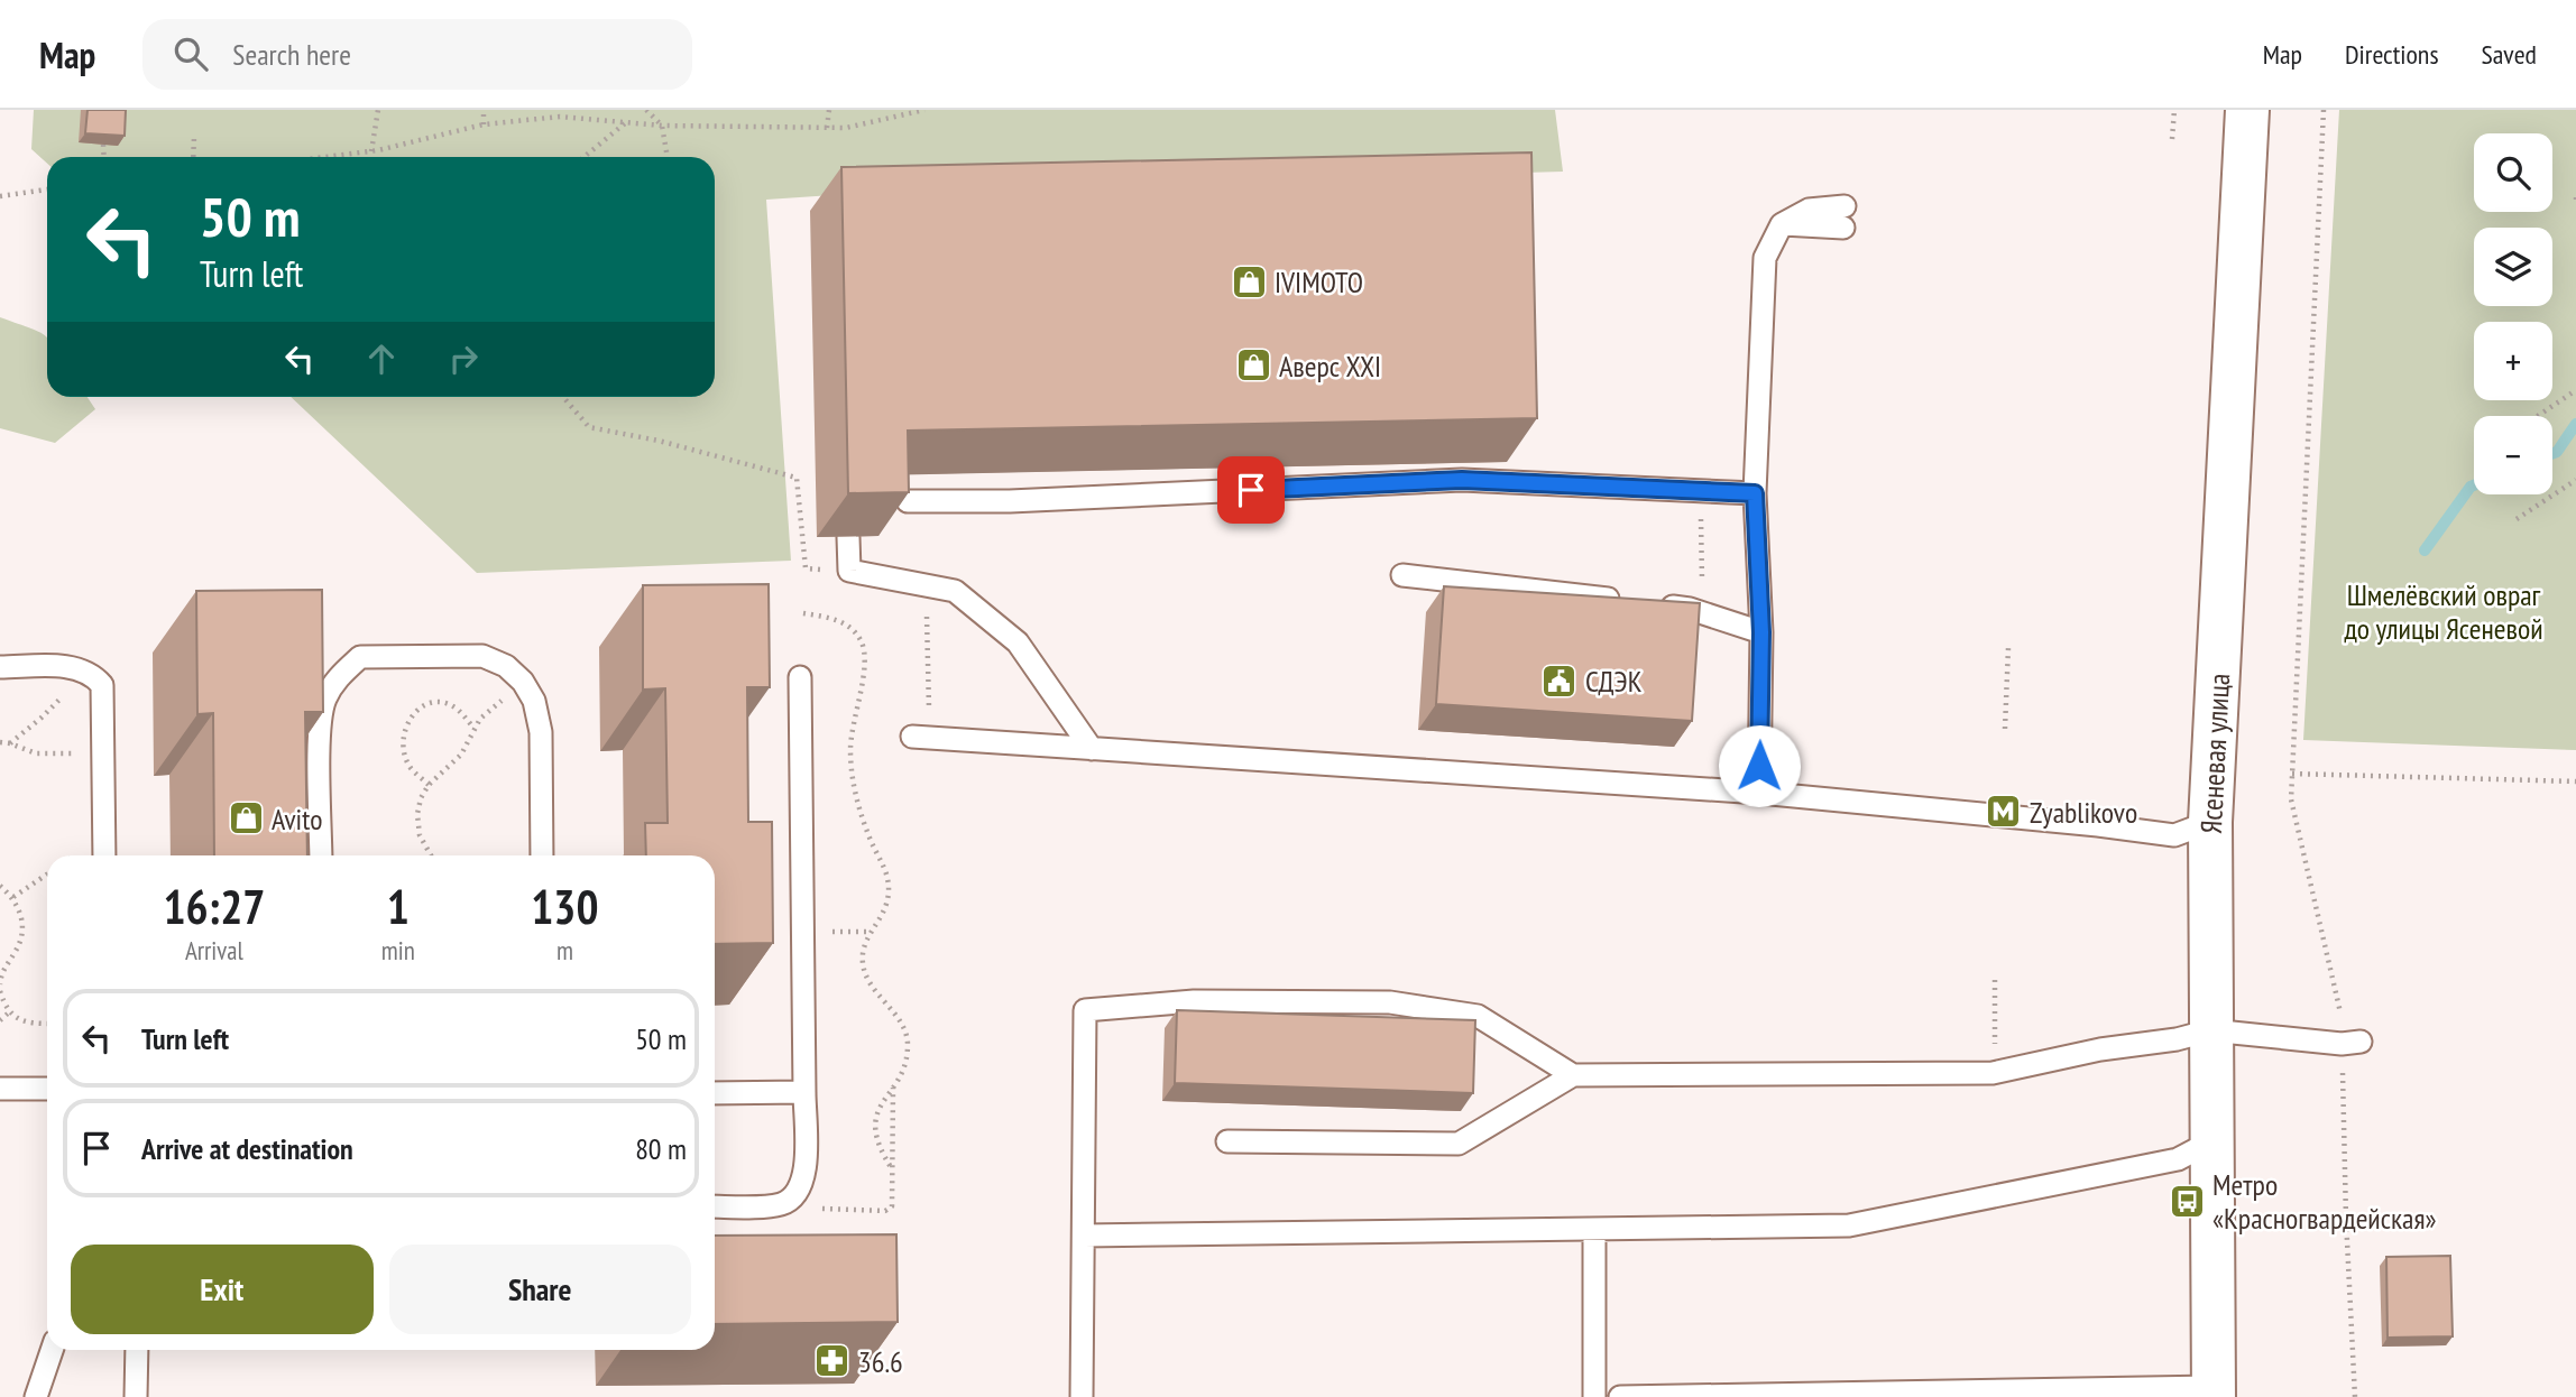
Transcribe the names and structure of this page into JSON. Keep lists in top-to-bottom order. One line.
{"streets":{"main road":["Ясеневая улица"]},"parks":["Шмелёвский овраг до улицы Ясеневой"],"places":{"shop":["IVIMOTO","Аверс XXI","Avito"],"public building":["СДЭК"],"metro station":["Zyablikovo"],"bus stop":["Метро «Красногвардейская»"],"pharmacy":["36.6"]},"page":{"header":"Map","search":"Search here","nav":["Map","Directions","Saved"],"map_buttons":["+","−"],"turn":["50 m","Turn left"],"eta":["16:27","Arrival","1","min","130","m"],"list":[{"name":"Turn left","value":"50 m"},{"name":"Arrive at destination","value":"80 m"}],"buttons":["Exit","Share"]}}
